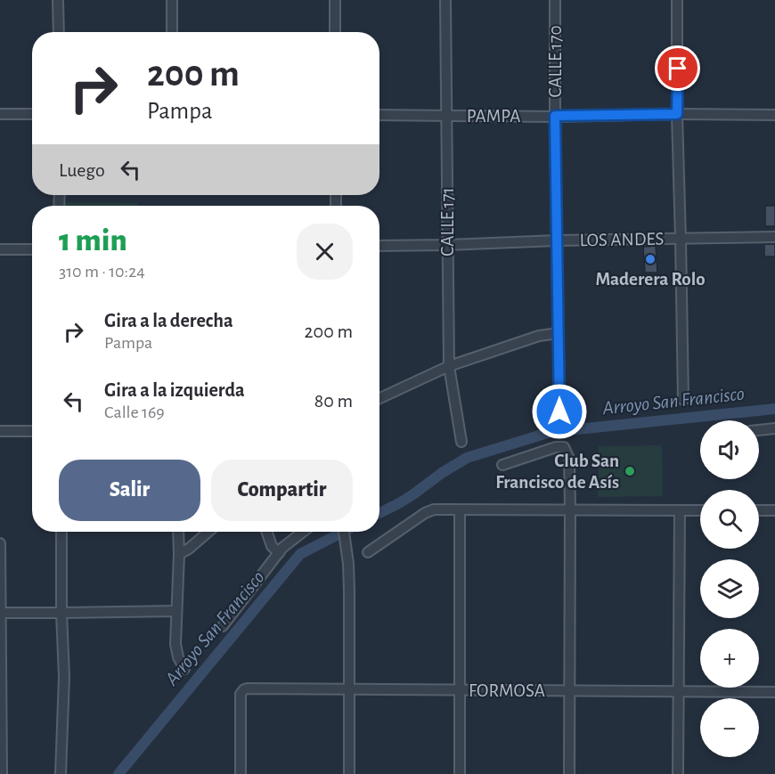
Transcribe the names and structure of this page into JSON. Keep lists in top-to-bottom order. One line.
{"streets":{"street":["CALLE 170","PAMPA","CALLE 171","LOS ANDES","FORMOSA"]},"crossings":[["CALLE 170","PAMPA"],["CALLE 170","LOS ANDES"],["PAMPA","CALLE 171"],["CALLE 171","LOS ANDES"]],"water":["Arroyo San Francisco"],"places":["Maderera Rolo","Club San Francisco de Asís"],"page":{"turn":["200 m","Pampa"],"then":"Luego","heading":["1 min","310 m · 10:24"],"list":[{"name":"Gira a la derecha","note":"Pampa","value":"200 m"},{"name":"Gira a la izquierda","note":"Calle 169","value":"80 m"}],"map_buttons":["+","−"],"buttons":["Salir","Compartir"]}}
